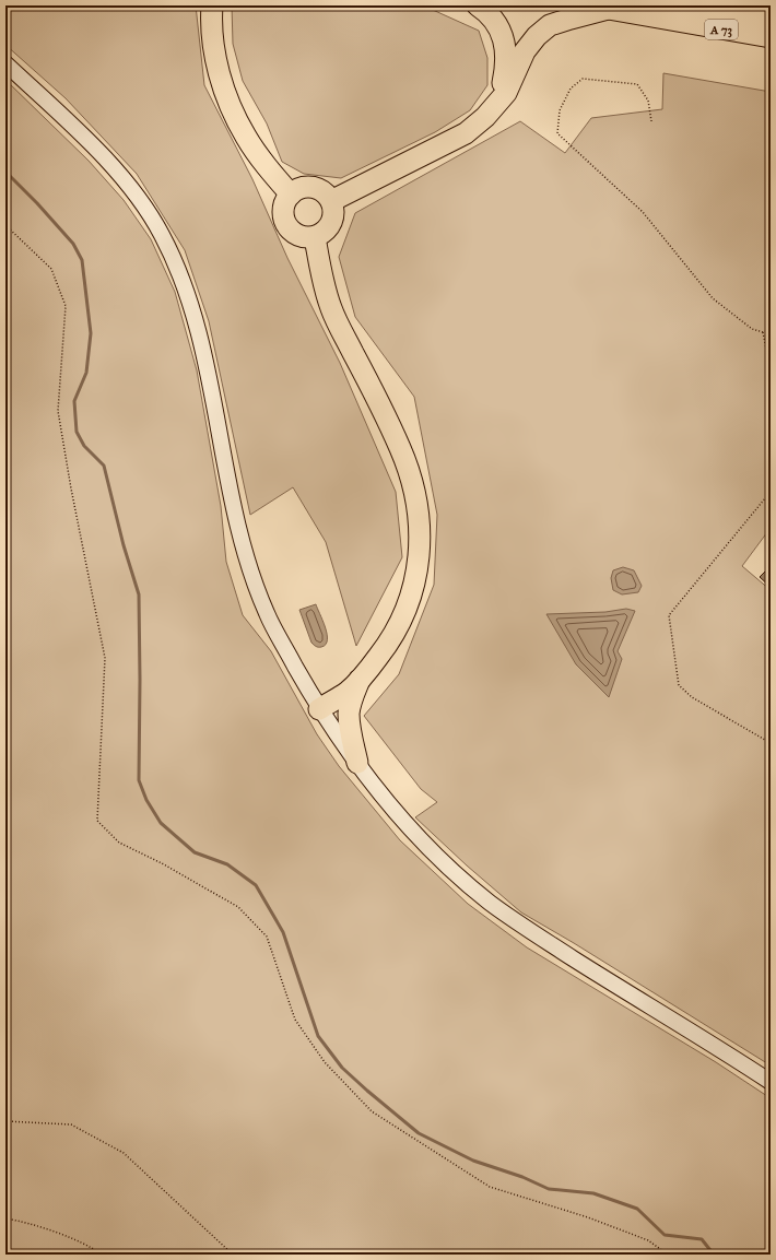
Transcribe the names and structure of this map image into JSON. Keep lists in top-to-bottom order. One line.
{"streets":{"highway":["A 73"]}}
